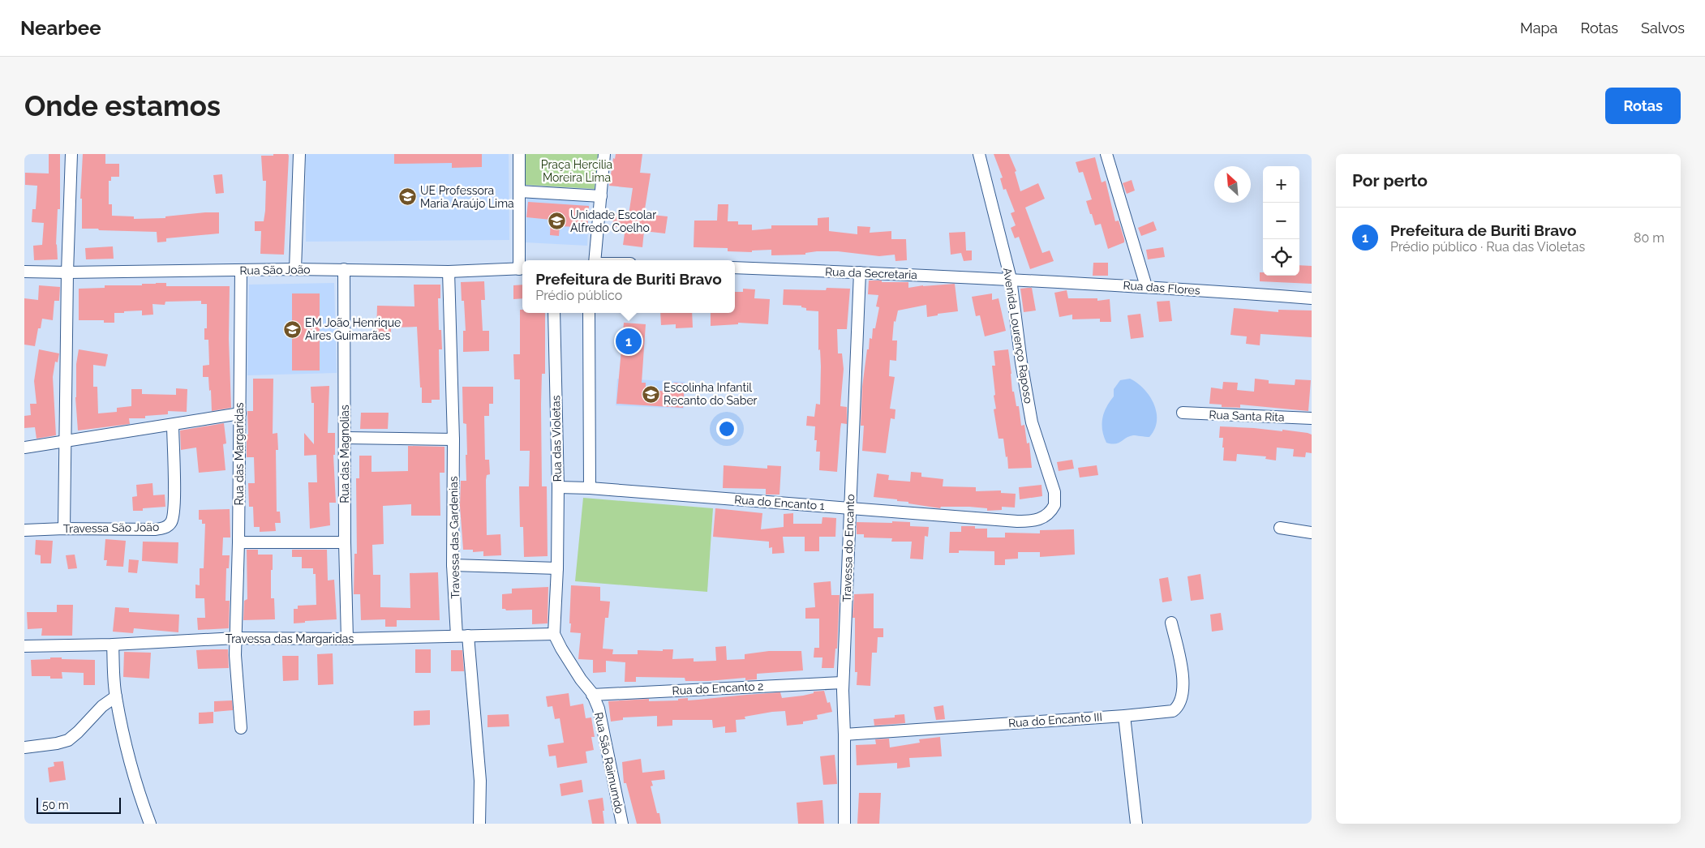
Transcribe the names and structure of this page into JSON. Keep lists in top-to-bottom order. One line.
{"streets":{"street":["Rua São João","Rua da Secretaria","Rua das Flores","Avenida Lourenço Raposo","Rua Santa Rita","Rua das Violetas","Rua das Margaridas","Rua das Magnolias","Rua do Encanto 1","Travessa São João","Travessa das Gardenias","Travessa do Encanto","Travessa das Margaridas","Rua do Encanto 2","Rua do Encanto III","Rua São Raimumdo"]},"crossings":[["Rua São João","Rua das Margaridas"],["Rua São João","Rua das Magnolias"],["Rua São João","Travessa das Gardenias"],["Rua da Secretaria","Rua das Flores"],["Rua da Secretaria","Avenida Lourenço Raposo"],["Rua da Secretaria","Travessa do Encanto"],["Rua das Flores","Avenida Lourenço Raposo"],["Avenida Lourenço Raposo","Rua do Encanto 1"],["Rua das Violetas","Rua do Encanto 1"],["Rua das Margaridas","Travessa das Margaridas"],["Rua das Magnolias","Travessa das Margaridas"],["Rua do Encanto 1","Travessa do Encanto"],["Travessa das Gardenias","Travessa das Margaridas"],["Travessa do Encanto","Rua do Encanto 2"],["Travessa do Encanto","Rua do Encanto III"],["Travessa das Margaridas","Rua São Raimumdo"],["Rua do Encanto 2","Rua São Raimumdo"]],"parks":["Praça Hercilia Moreira Lima"],"places":{"school or university":["UE Professora Maria Araújo Lima","Unidade Escolar Alfredo Coelho","EM João Henrique Aires Guimarães","Escolinha Infantil Recanto do Saber"]},"scale_bar":"50 m","north":"top left","page":{"header":"Nearbee","nav":["Mapa","Rotas","Salvos"],"buttons":"Rotas","title":"Onde estamos","heading":"Por perto","map_buttons":["+","−"],"list":[{"mark":"1","name":"Prefeitura de Buriti Bravo","note":"Prédio público · Rua das Violetas","value":"80 m"}],"popup":["Prefeitura de Buriti Bravo","Prédio público"],"pins":"1","scale":"50 m"}}
